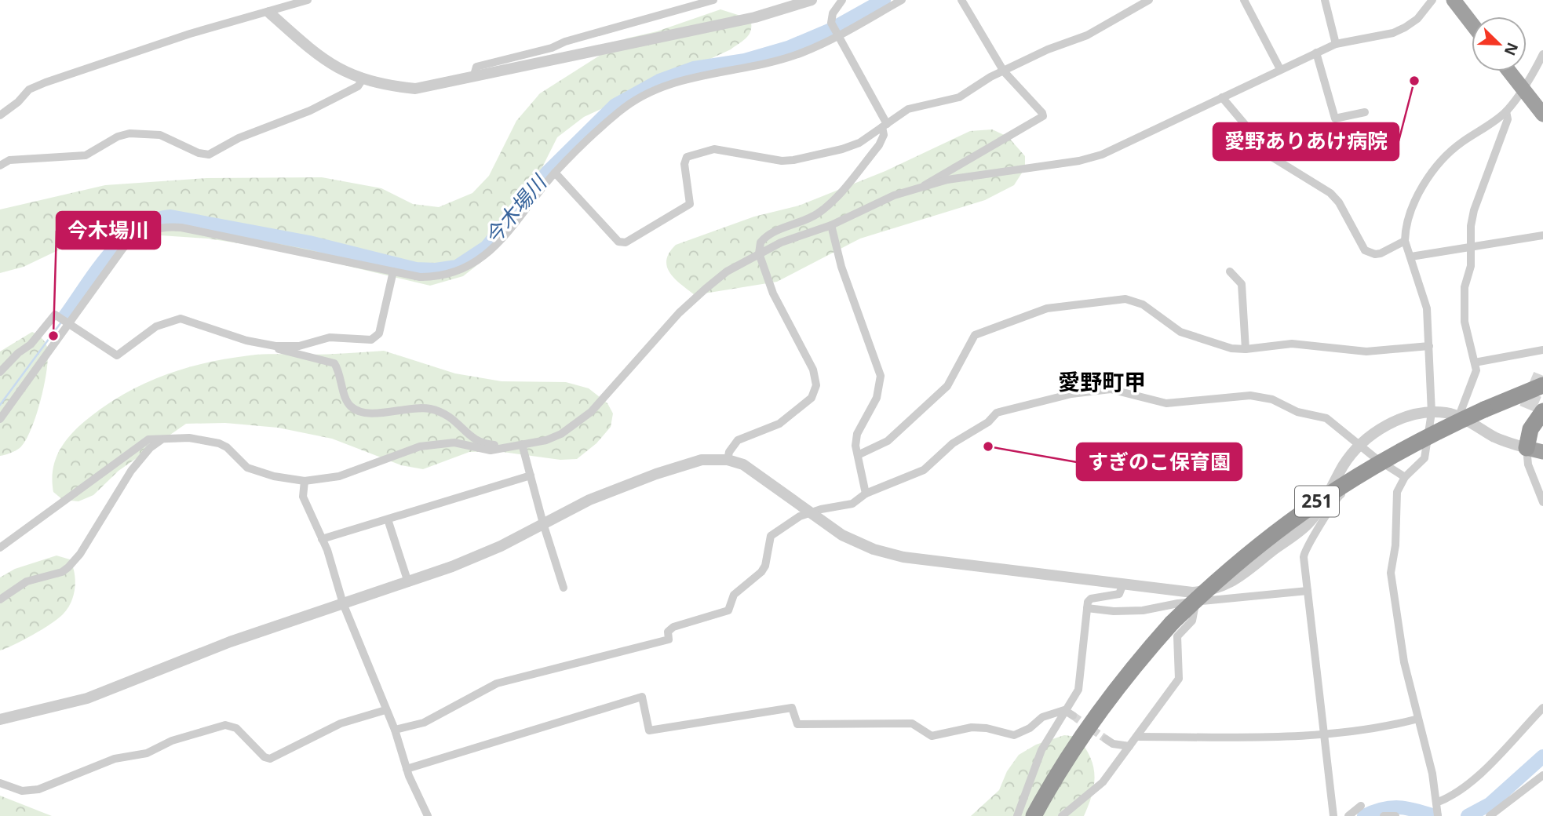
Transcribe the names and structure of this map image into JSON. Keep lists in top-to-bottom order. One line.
{"streets":{"highway":["251"]},"districts":["愛野町甲"],"water":["今木場川"],"places":["愛野ありあけ病院","今木場川","すぎのこ保育園"],"north":"bottom right"}
